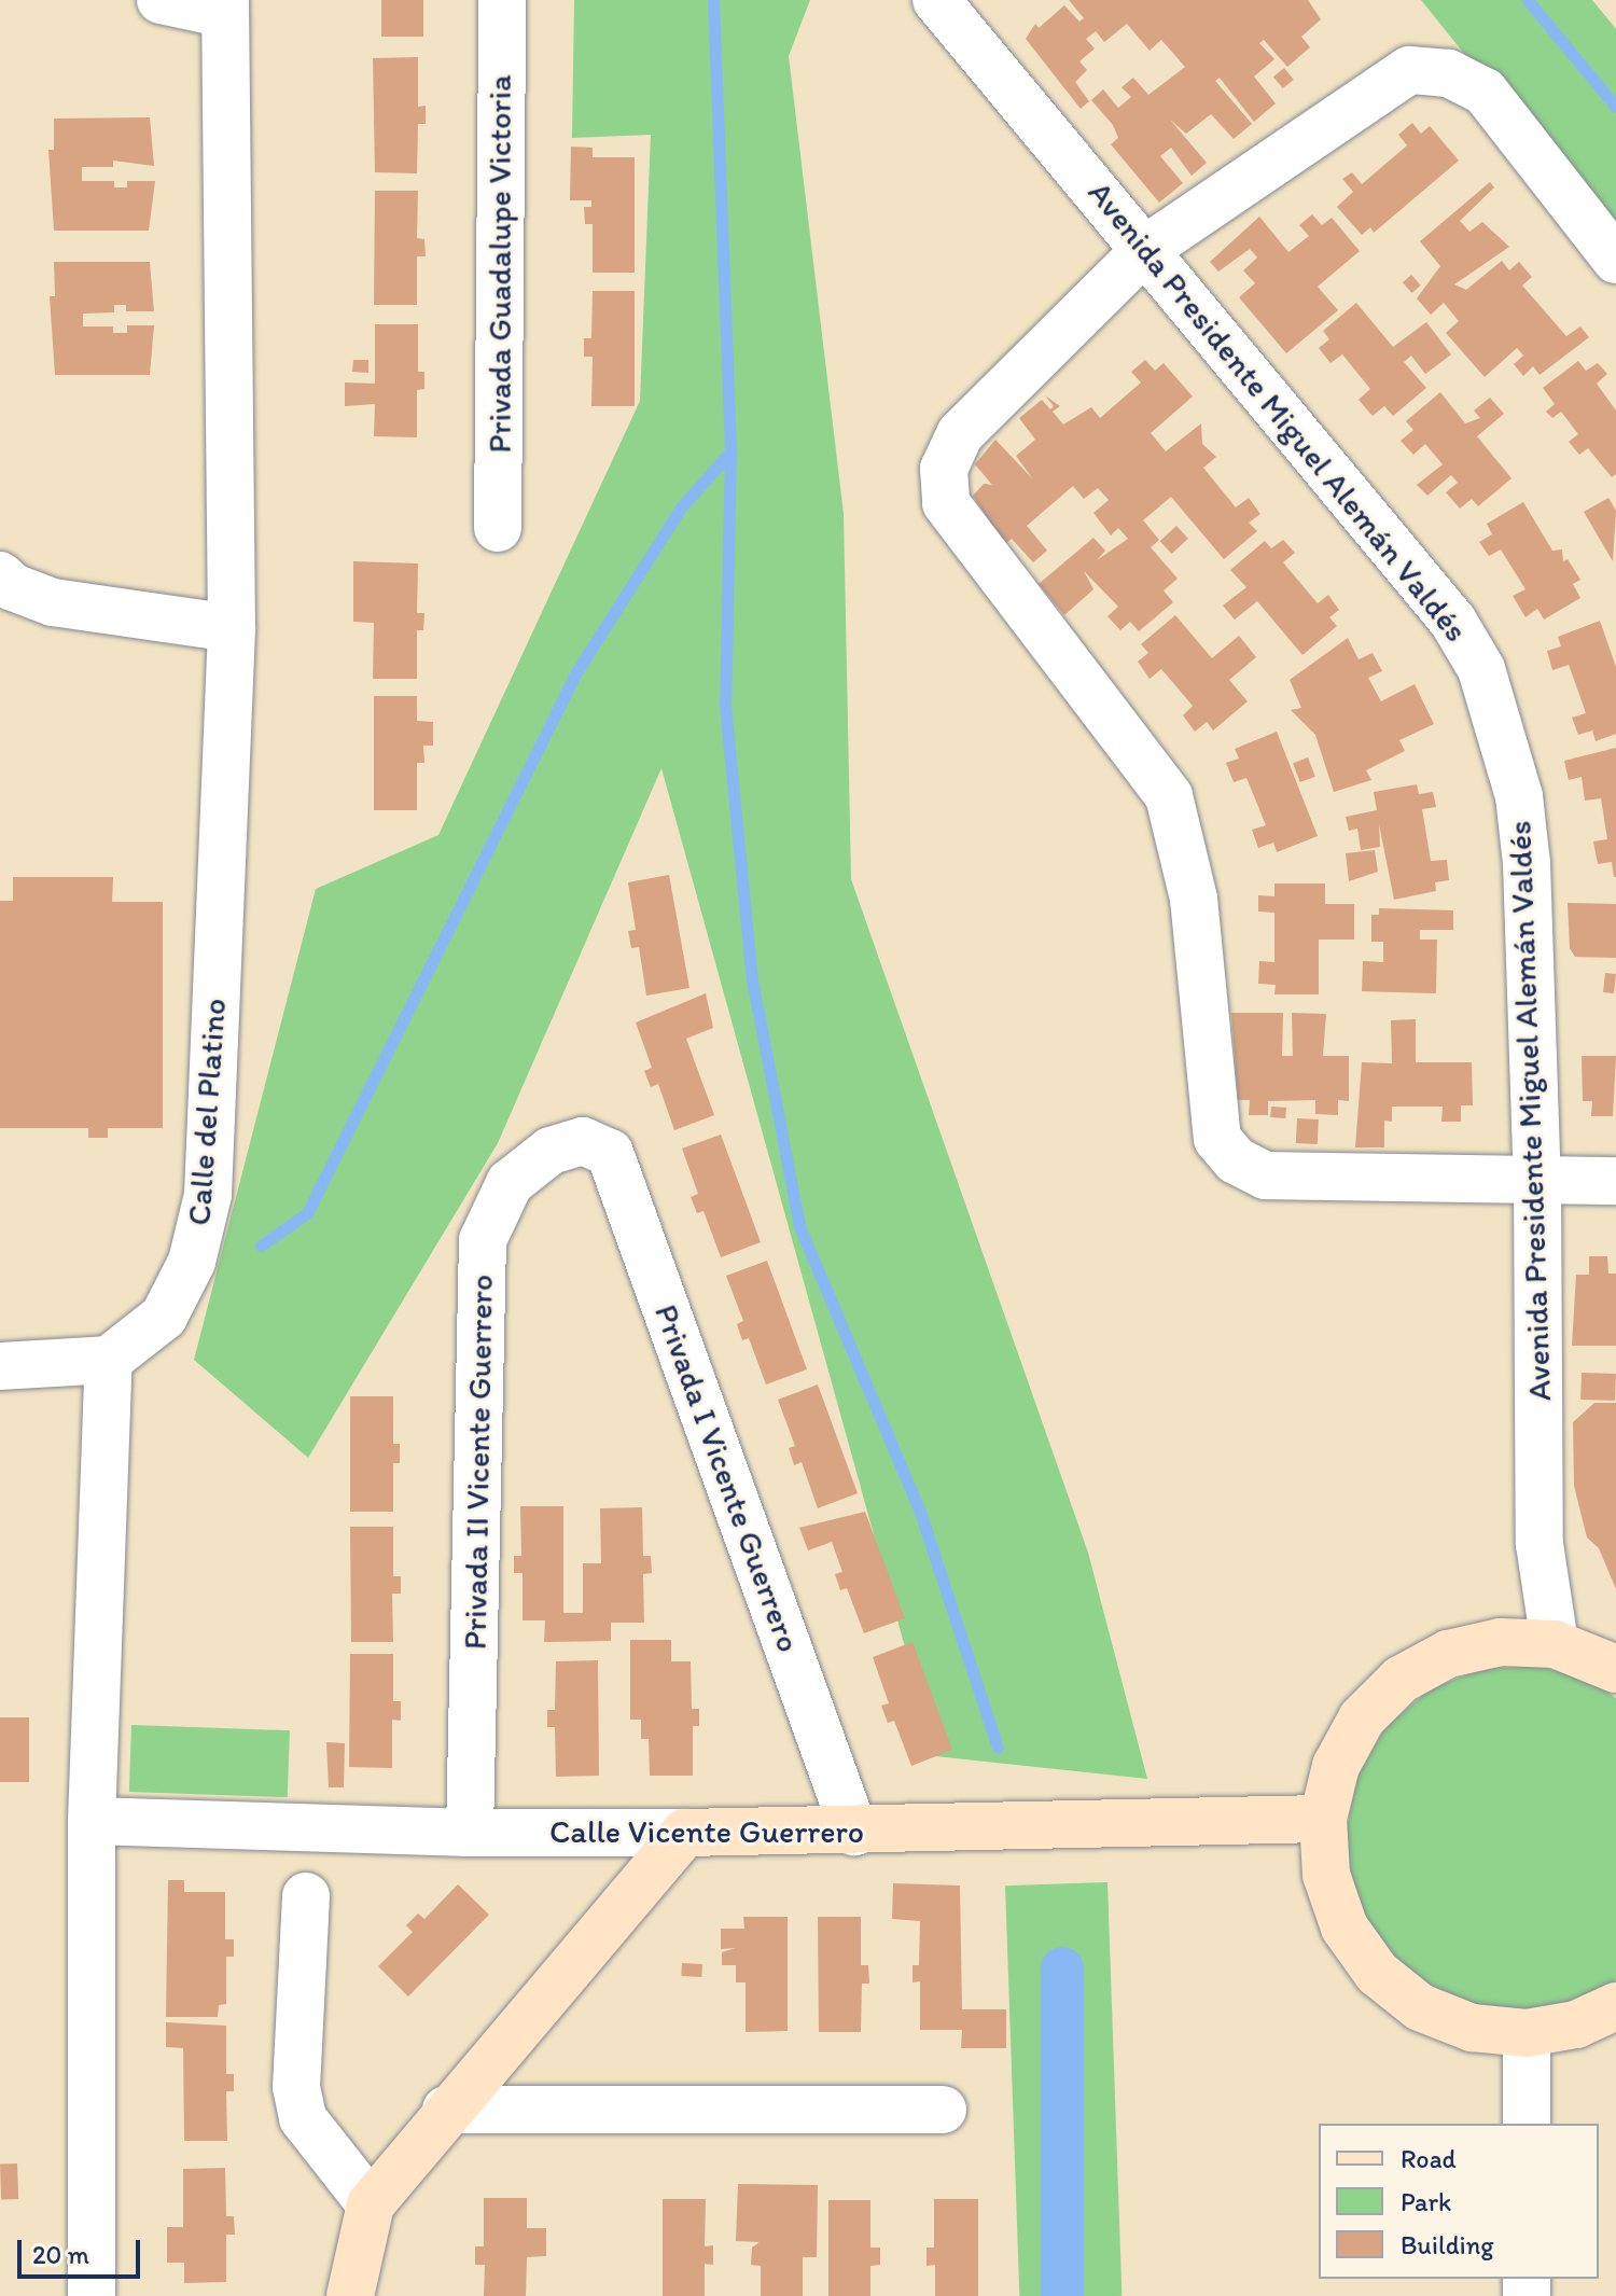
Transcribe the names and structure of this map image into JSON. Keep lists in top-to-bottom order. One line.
{"streets":{"street":["Privada Guadalupe Victoria","Avenida Presidente Miguel Alemán Valdés","Calle del Platino","Privada II Vicente Guerrero","Privada I Vicente Guerrero","Calle Vicente Guerrero"]},"crossings":[["Privada II Vicente Guerrero","Privada I Vicente Guerrero"],["Privada II Vicente Guerrero","Calle Vicente Guerrero"],["Privada I Vicente Guerrero","Calle Vicente Guerrero"]],"legend":["Road","Park","Building"],"scale_bar":"20 m"}
